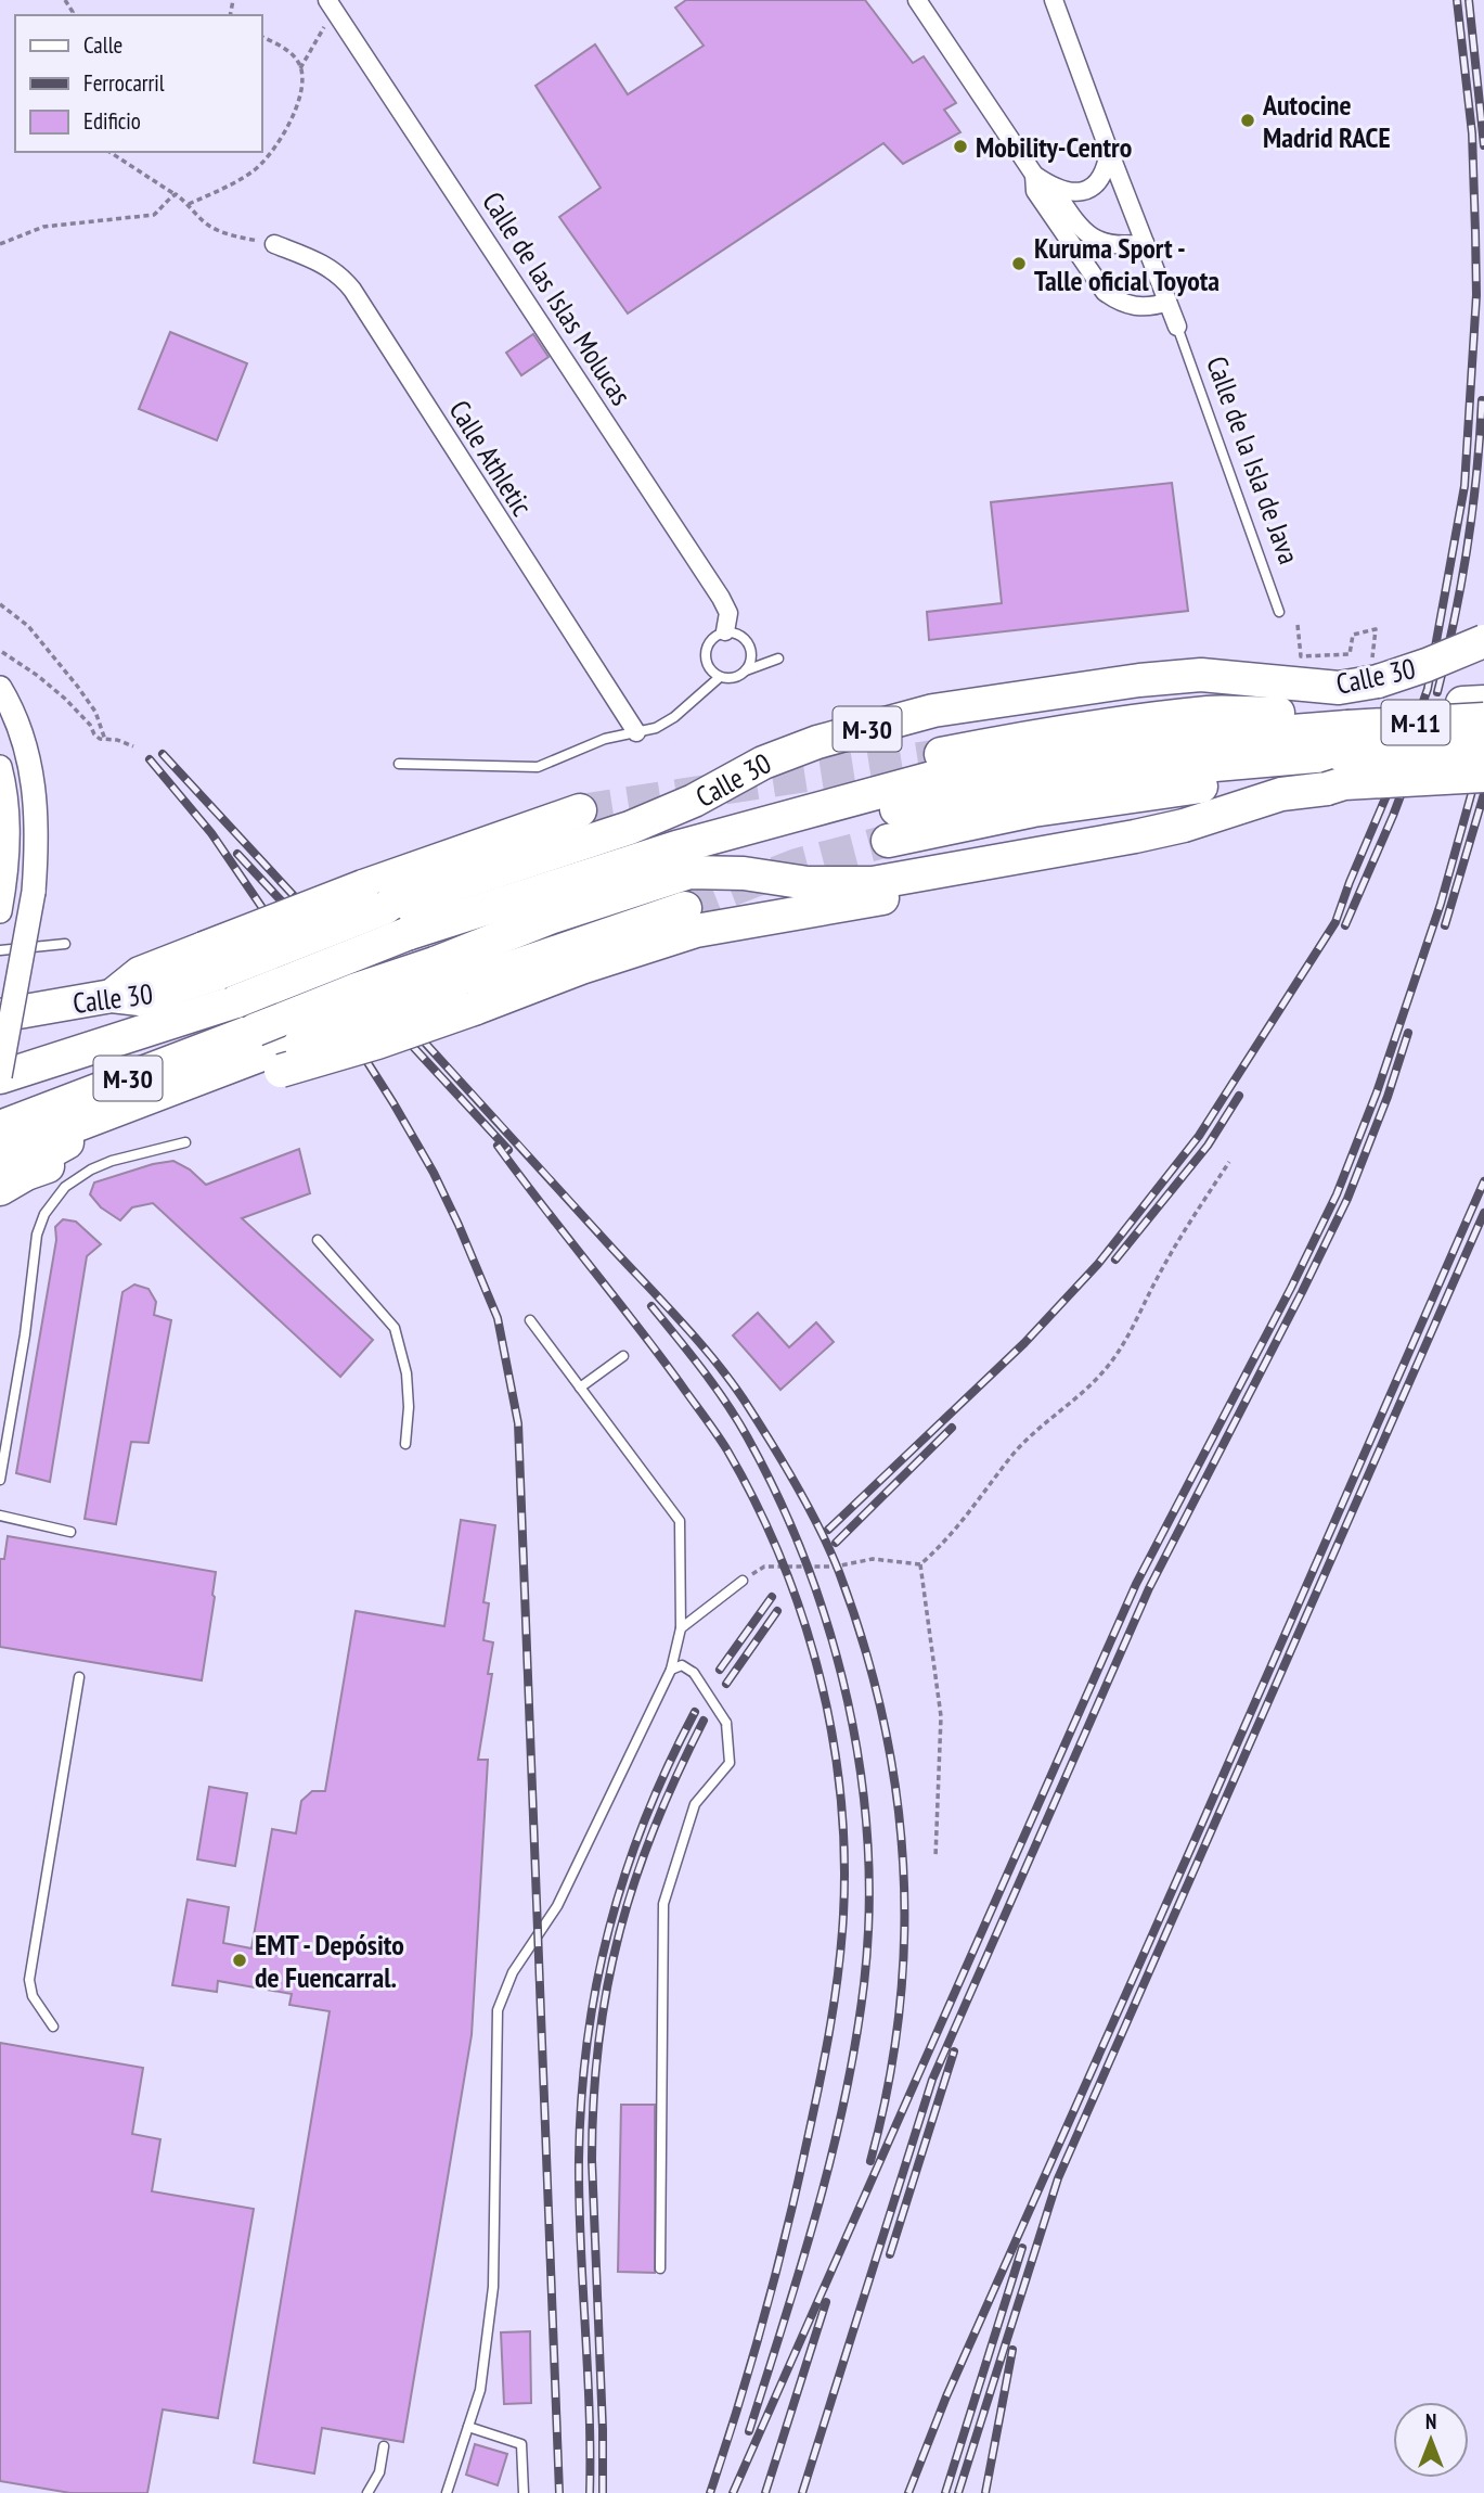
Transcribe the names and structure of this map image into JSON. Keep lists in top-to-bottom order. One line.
{"streets":{"highway":["Calle 30","M-11","M-30"],"street":["Calle de las Islas Molucas","Calle Athletic"],"lane":["Calle de la Isla de Java"]},"crossings":[["Calle 30","M-11"]],"places":["Autocine Madrid RACE","Mobility-Centro","Kuruma Sport - Talle oficial Toyota","EMT - Depósito de Fuencarral."],"legend":["Calle","Ferrocarril","Edificio"],"north":"top"}
